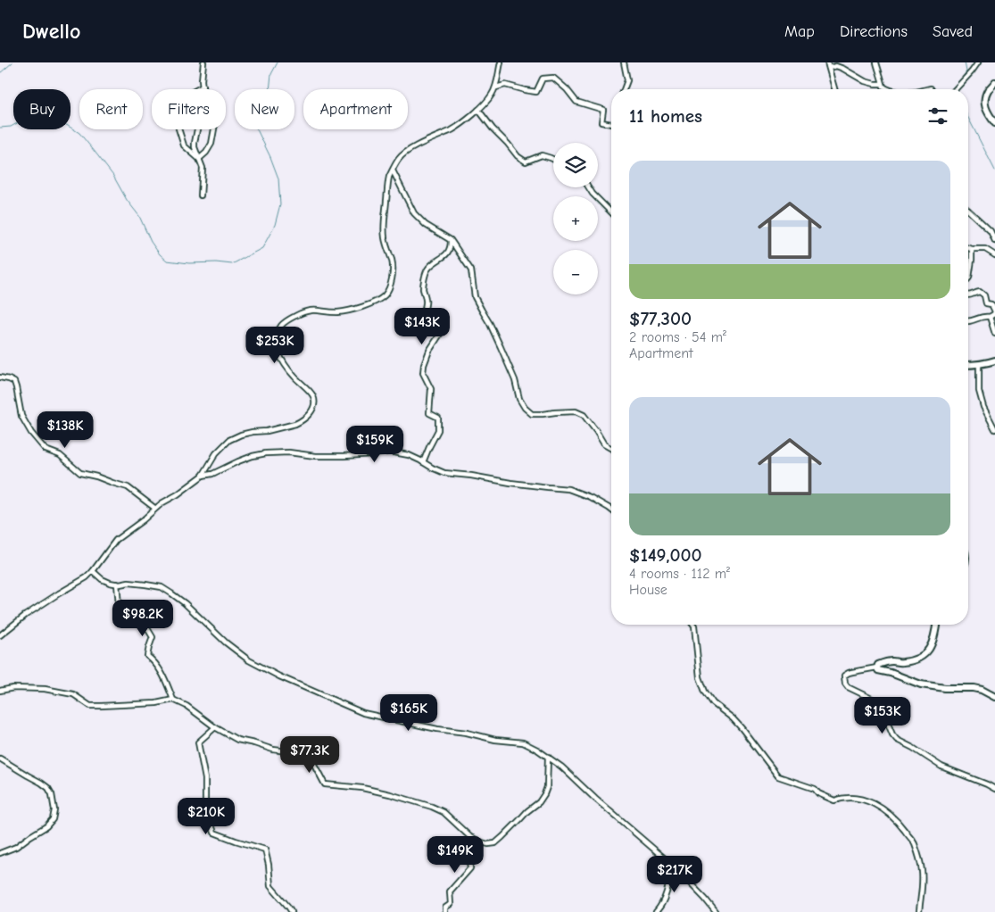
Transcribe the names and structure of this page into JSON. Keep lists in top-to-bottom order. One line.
{"page":{"header":"Dwello","nav":["Map","Directions","Saved"],"chip":["Buy","Rent","Filters","New","Apartment"],"heading":"11 homes","map_buttons":["+","−"],"list":[{"name":"$77,300","note":"2 rooms · 54 m² · Apartment"},{"name":"$149,000","note":"4 rooms · 112 m² · House"}],"price":["$143K","$253K","$138K","$159K","$98.2K","$165K","$153K","$77.3K","$210K","$149K","$217K"]}}
